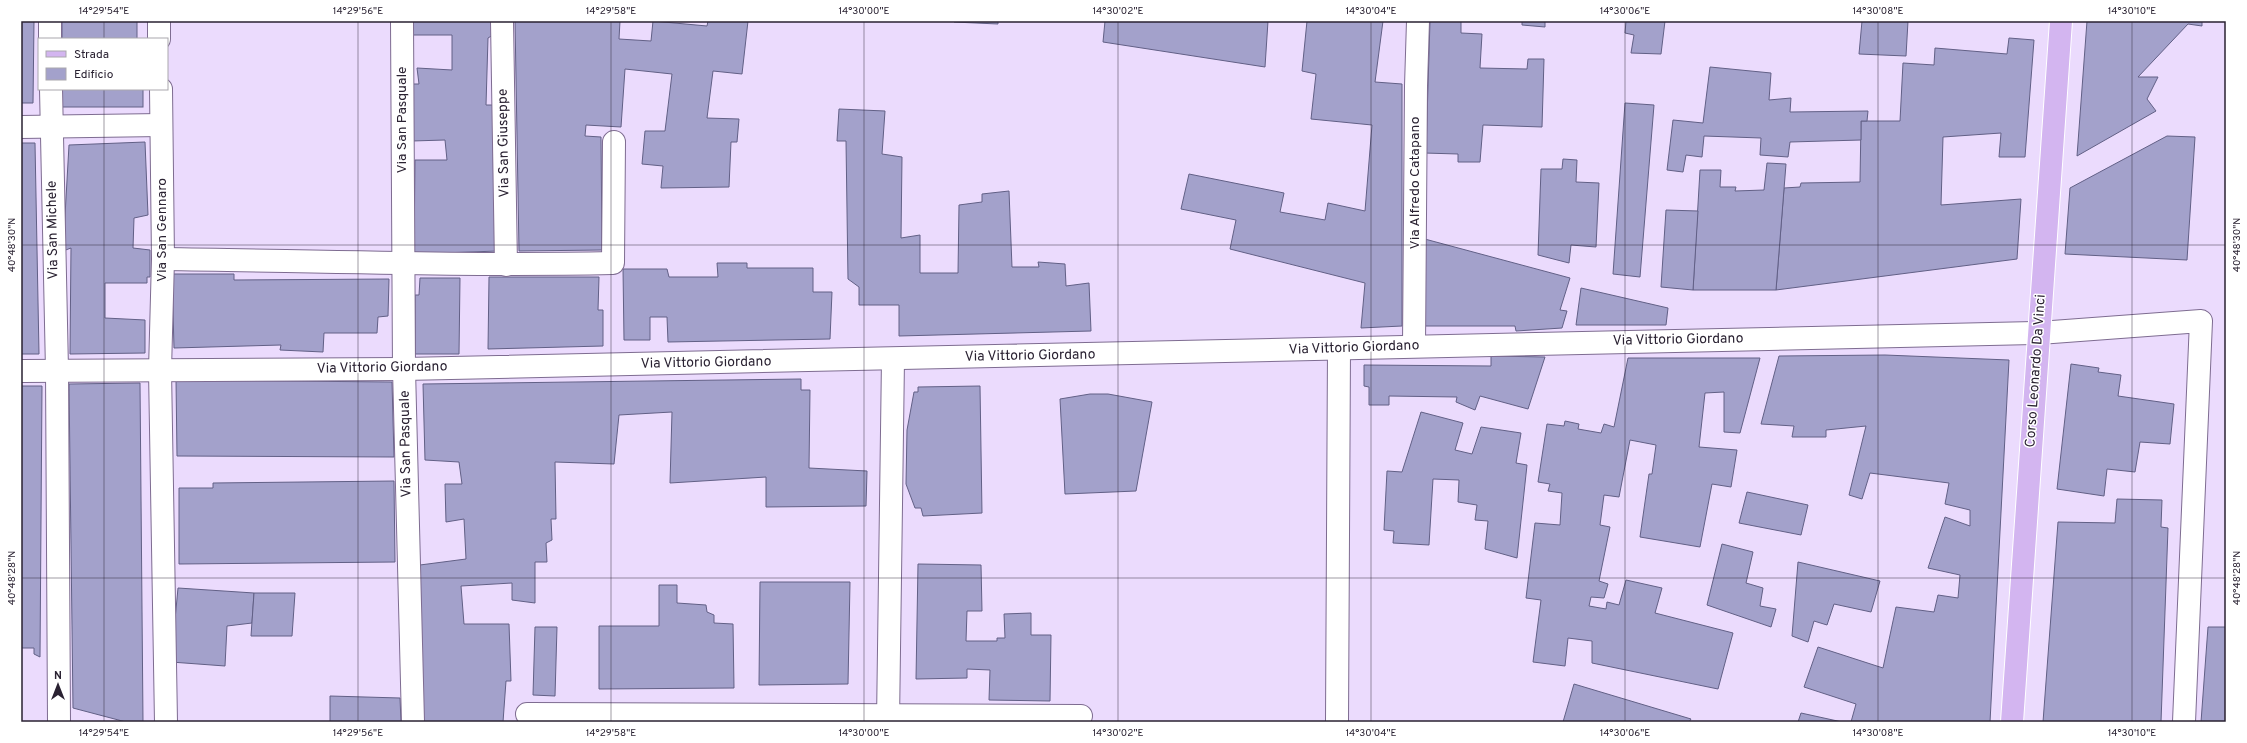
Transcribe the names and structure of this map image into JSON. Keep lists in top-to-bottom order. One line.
{"streets":{"main road":["Corso Leonardo Da Vinci"],"street":["Via San Pasquale","Via San Giuseppe","Via Alfredo Catapano","Via San Michele","Via San Gennaro","Via Vittorio Giordano"]},"crossings":[["Via San Pasquale","Via Vittorio Giordano"],["Via Alfredo Catapano","Via Vittorio Giordano"],["Via San Michele","Via Vittorio Giordano"],["Via San Gennaro","Via Vittorio Giordano"],["Via Vittorio Giordano","Corso Leonardo Da Vinci"]],"legend":["Strada","Edificio"],"north":"top","coordinates":["14°29'54\"E","14°29'56\"E","14°29'58\"E","14°30'00\"E","14°30'02\"E","14°30'04\"E","14°30'06\"E","14°30'08\"E","14°30'10\"E","40°48'30\"N","40°48'28\"N"]}
